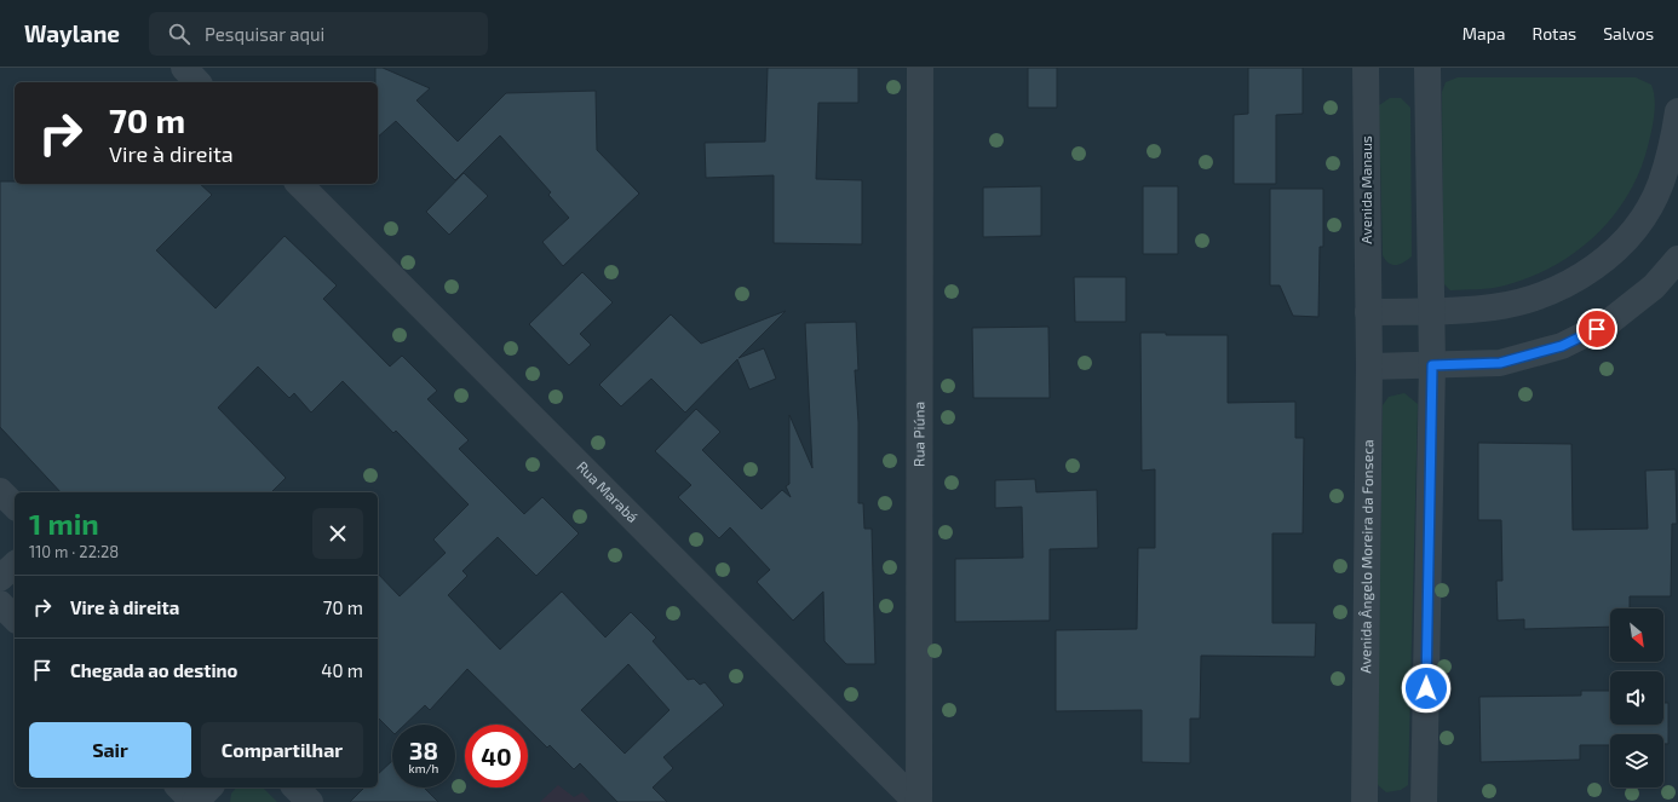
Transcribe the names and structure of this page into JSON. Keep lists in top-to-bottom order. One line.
{"streets":{"street":["Avenida Manaus","Rua Piúna","Rua Marabá","Avenida Ângelo Moreira da Fonseca"]},"crossings":[["Avenida Manaus","Avenida Ângelo Moreira da Fonseca"],["Rua Piúna","Rua Marabá"]],"north":"bottom right","page":{"header":"Waylane","search":"Pesquisar aqui","nav":["Mapa","Rotas","Salvos"],"turn":["70 m","Vire à direita"],"heading":["1 min","110 m · 22:28"],"list":[{"name":"Vire à direita","value":"70 m"},{"name":"Chegada ao destino","value":"40 m"}],"buttons":["Sair","Compartilhar"],"speed":"38 km/h","limit":"40"}}
